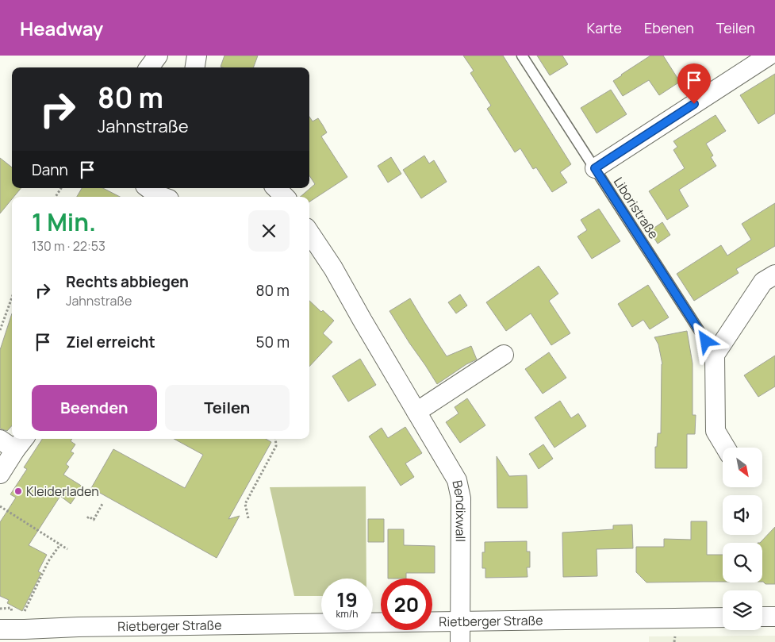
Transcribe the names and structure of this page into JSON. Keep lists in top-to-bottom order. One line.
{"streets":{"street":["Bendixwall","Rietberger Straße"],"lane":["Liboristraße"]},"crossings":[["Bendixwall","Rietberger Straße"]],"places":["Kleiderladen"],"north":"bottom right","page":{"header":"Headway","nav":["Karte","Ebenen","Teilen"],"turn":["80 m","Jahnstraße"],"then":"Dann","heading":["1 Min.","130 m · 22:53"],"list":[{"name":"Rechts abbiegen","note":"Jahnstraße","value":"80 m"},{"name":"Ziel erreicht","value":"50 m"}],"buttons":["Beenden","Teilen"],"speed":"19 km/h","limit":"20"}}
